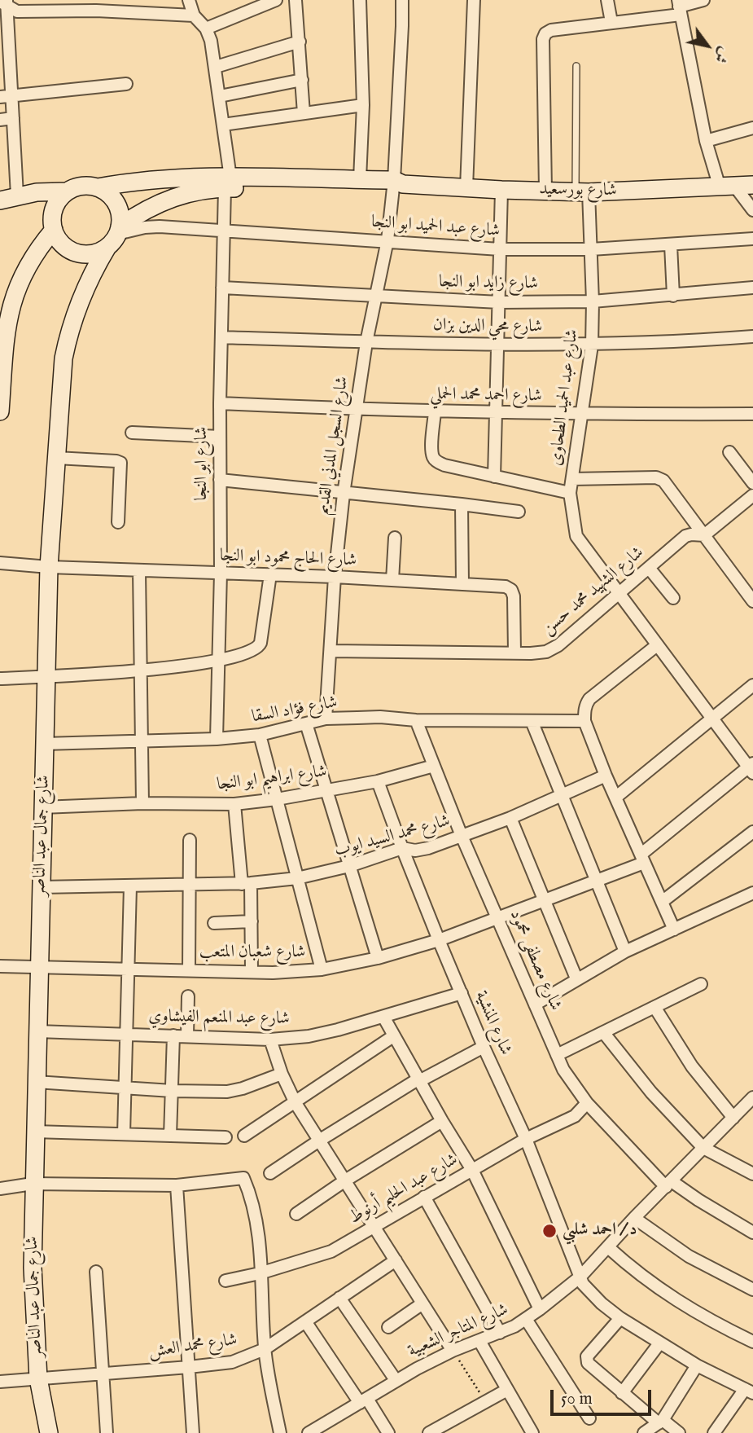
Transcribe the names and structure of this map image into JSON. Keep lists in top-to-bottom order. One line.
{"streets":{"street":["شارع بورسعيد","شارع عبد الحميد ابو النجا","شارع زايد ابو النجا","شارع محي الدين بزان","شارع احمد محمد الحملي","شارع عبد الحميد الطحاوى","شارع السجل المدني القديم","شارع ابو النجا","شارع الحاج محمود ابو النجا","شارع الشهيد محمد حسن","شارع فؤاد السقا","شارع ابراهيم ابو النجا","شارع جمال عبد الناصر","شارع محمد السيد ايوب","شارع شعبان المتعب","شارع مصطفى محمود","شارع عبد المنعم الفيشاوي","شارع المنشية","شارع عبد الحليم أرنوط","شارع المتاجر الشعبية","شارع محمد العش"]},"crossings":[["شارع بورسعيد","شارع عبد الحميد ابو النجا"],["شارع بورسعيد","شارع عبد الحميد الطحاوى"],["شارع بورسعيد","شارع السجل المدني القديم"],["شارع بورسعيد","شارع ابو النجا"],["شارع بورسعيد","شارع جمال عبد الناصر"],["شارع عبد الحميد ابو النجا","شارع عبد الحميد الطحاوى"],["شارع عبد الحميد ابو النجا","شارع السجل المدني القديم"],["شارع عبد الحميد ابو النجا","شارع ابو النجا"],["شارع عبد الحميد ابو النجا","شارع جمال عبد الناصر"],["شارع زايد ابو النجا","شارع عبد الحميد الطحاوى"],["شارع زايد ابو النجا","شارع السجل المدني القديم"],["شارع زايد ابو النجا","شارع ابو النجا"],["شارع محي الدين بزان","شارع عبد الحميد الطحاوى"],["شارع محي الدين بزان","شارع السجل المدني القديم"],["شارع محي الدين بزان","شارع ابو النجا"],["شارع احمد محمد الحملي","شارع عبد الحميد الطحاوى"],["شارع احمد محمد الحملي","شارع السجل المدني القديم"],["شارع احمد محمد الحملي","شارع ابو النجا"],["شارع عبد الحميد الطحاوى","شارع الشهيد محمد حسن"],["شارع عبد الحميد الطحاوى","شارع شعبان المتعب"],["شارع السجل المدني القديم","شارع الحاج محمود ابو النجا"],["شارع السجل المدني القديم","شارع الشهيد محمد حسن"],["شارع السجل المدني القديم","شارع فؤاد السقا"],["شارع ابو النجا","شارع الحاج محمود ابو النجا"],["شارع ابو النجا","شارع فؤاد السقا"],["شارع الحاج محمود ابو النجا","شارع الشهيد محمد حسن"],["شارع الحاج محمود ابو النجا","شارع جمال عبد الناصر"],["شارع فؤاد السقا","شارع جمال عبد الناصر"],["شارع فؤاد السقا","شارع مصطفى محمود"],["شارع ابراهيم ابو النجا","شارع جمال عبد الناصر"],["شارع ابراهيم ابو النجا","شارع مصطفى محمود"],["شارع ابراهيم ابو النجا","شارع المنشية"],["شارع جمال عبد الناصر","شارع محمد السيد ايوب"],["شارع جمال عبد الناصر","شارع شعبان المتعب"],["شارع جمال عبد الناصر","شارع عبد المنعم الفيشاوي"],["شارع جمال عبد الناصر","شارع محمد العش"],["شارع محمد السيد ايوب","شارع مصطفى محمود"],["شارع محمد السيد ايوب","شارع المنشية"],["شارع شعبان المتعب","شارع مصطفى محمود"],["شارع شعبان المتعب","شارع المنشية"],["شارع مصطفى محمود","شارع عبد الحليم أرنوط"],["شارع مصطفى محمود","شارع المتاجر الشعبية"],["شارع عبد المنعم الفيشاوي","شارع المنشية"],["شارع المنشية","شارع عبد الحليم أرنوط"],["شارع المنشية","شارع المتاجر الشعبية"]],"places":["د / احمد شلبي"],"scale_bar":"50 m","north":"bottom right"}
